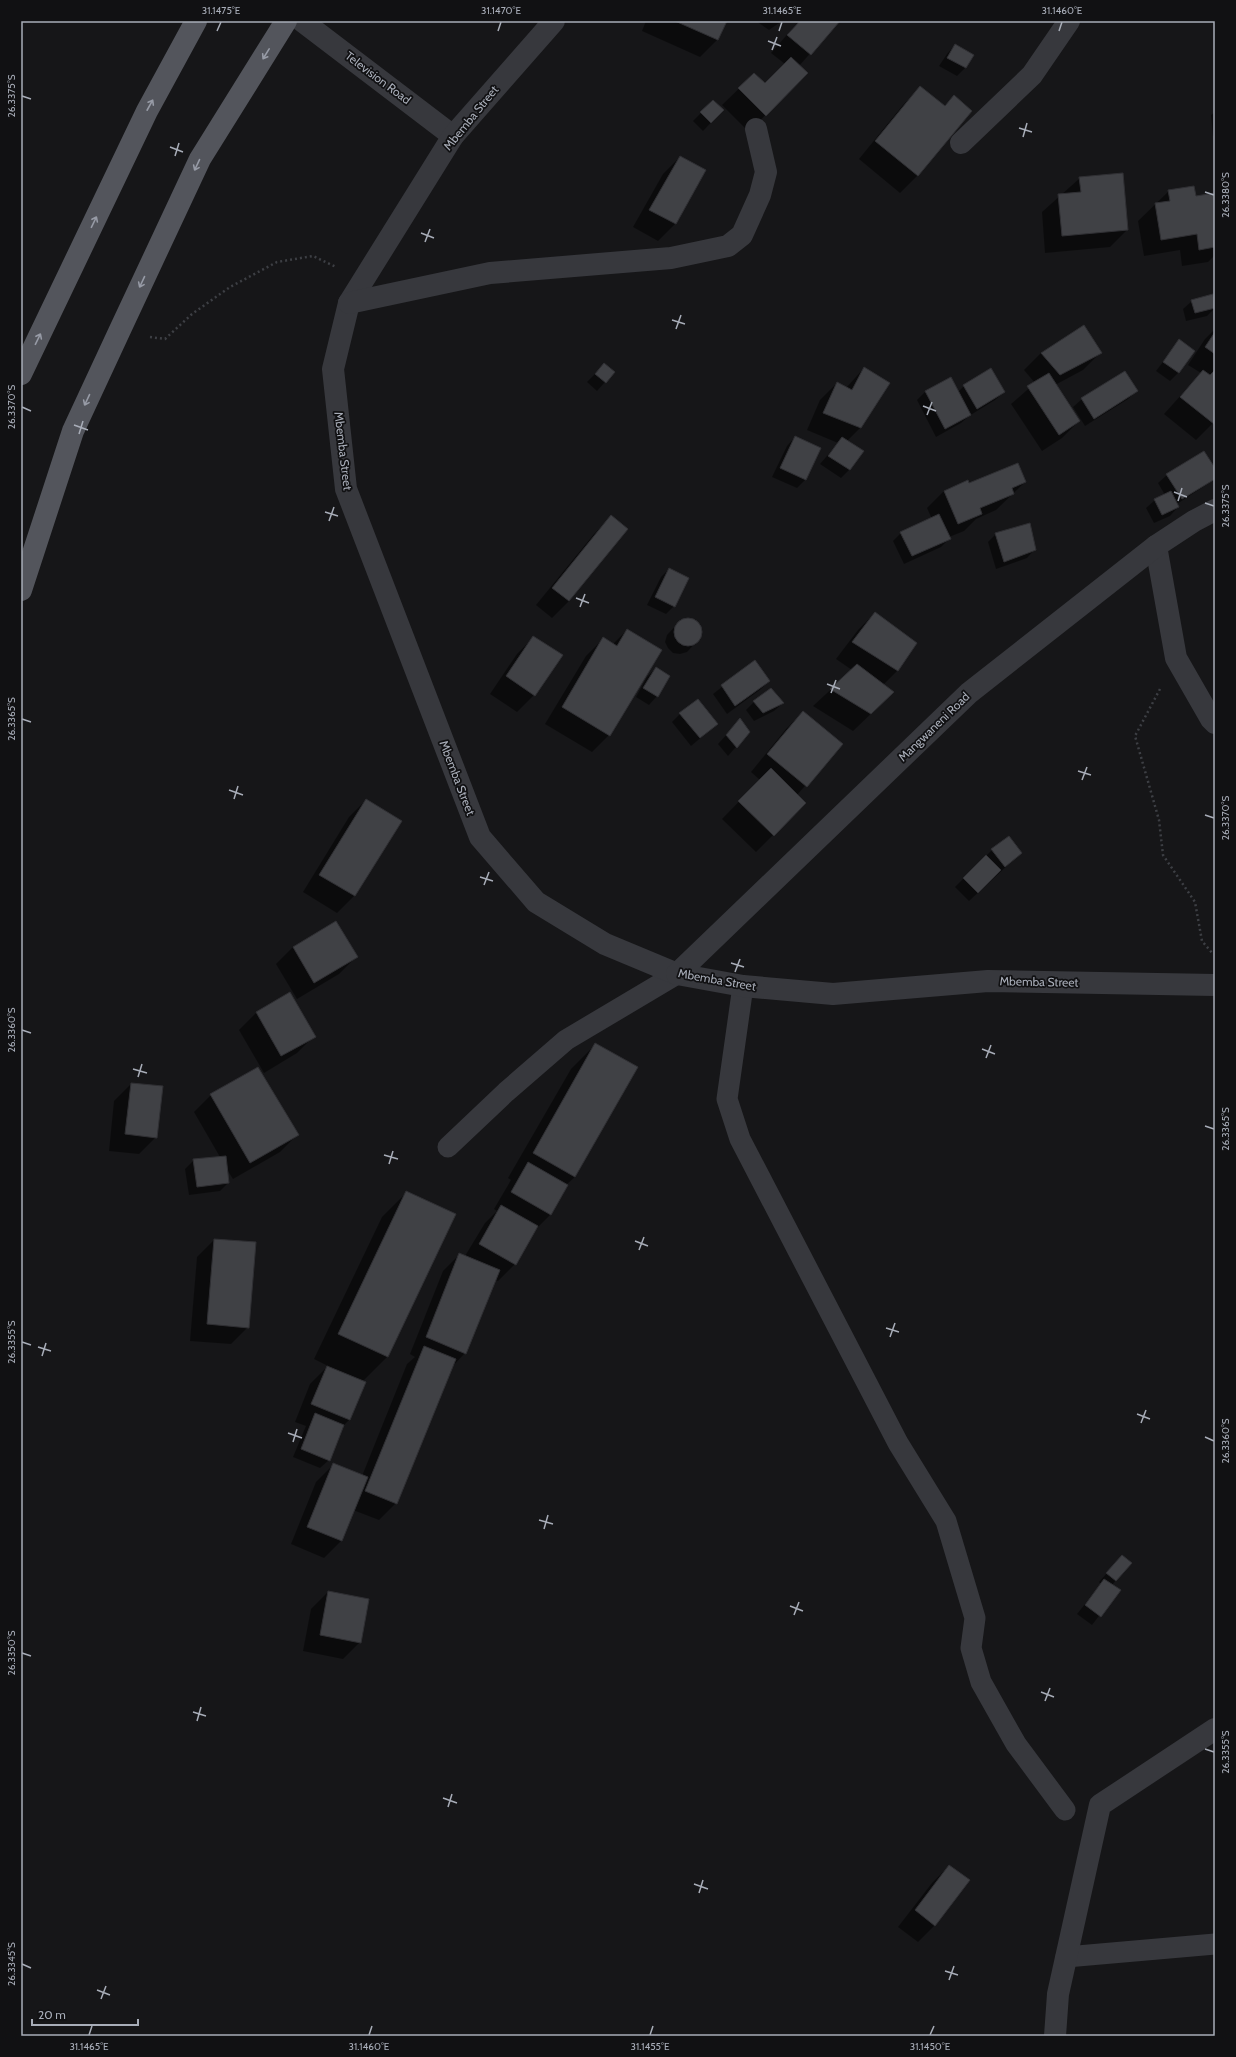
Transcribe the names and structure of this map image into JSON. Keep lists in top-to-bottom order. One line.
{"streets":{"street":["Television Road","Mbemba Street","Mangwaneni Road"]},"crossings":[["Television Road","Mbemba Street"],["Mbemba Street","Mangwaneni Road"]],"scale_bar":"20 m","coordinates":["31.1475°E","31.1470°E","31.1465°E","31.1460°E","26.3375°S","26.3380°S","26.3370°S","26.3365°S","26.3360°S","26.3355°S","26.3350°S","26.3345°S","31.1455°E","31.1450°E"]}
